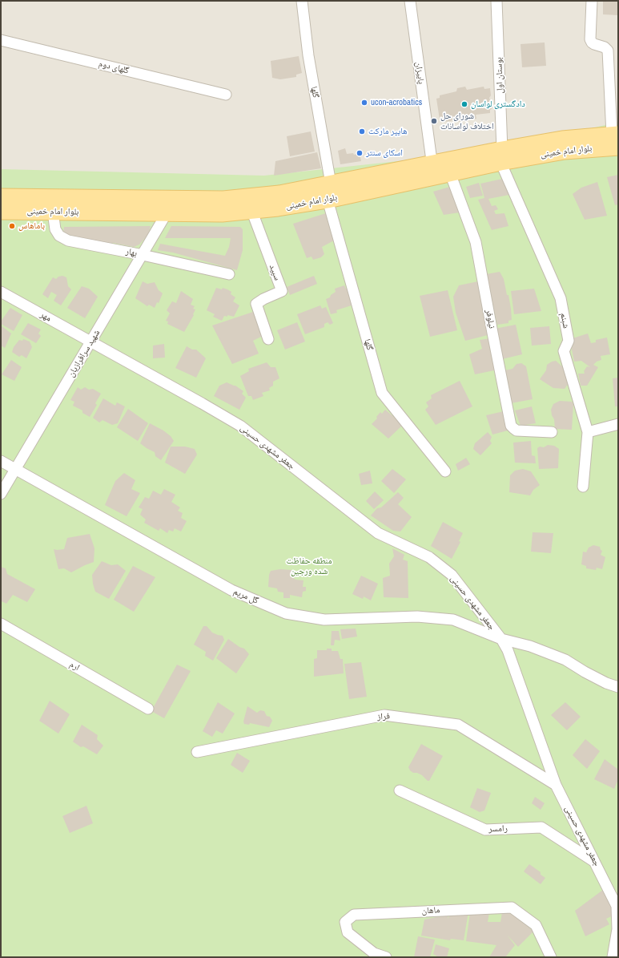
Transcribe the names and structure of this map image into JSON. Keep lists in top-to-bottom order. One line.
{"streets":{"main road":["بلوار امام خمینی"],"street":["گلهای دوم","پاییزان","بوستان اول","گلها","بهار","سپید","مهر","نیلوفر","شبنم","شهید سرافرازیان","جعفر مشهدی حسینی","گل مریم","ارم","فراز","رامسر","ماهان"]},"crossings":[["پاییزان","بلوار امام خمینی"],["بوستان اول","بلوار امام خمینی"],["بوستان اول","شبنم"],["گلها","بلوار امام خمینی"],["بلوار امام خمینی","بهار"],["بلوار امام خمینی","سپید"],["بلوار امام خمینی","نیلوفر"],["بلوار امام خمینی","شبنم"],["بلوار امام خمینی","شهید سرافرازیان"],["بهار","شهید سرافرازیان"],["مهر","شهید سرافرازیان"],["مهر","جعفر مشهدی حسینی"],["شهید سرافرازیان","جعفر مشهدی حسینی"],["شهید سرافرازیان","گل مریم"],["جعفر مشهدی حسینی","گل مریم"],["جعفر مشهدی حسینی","فراز"],["جعفر مشهدی حسینی","رامسر"]],"parks":["منطقه حفاظت شده ورجین"],"places":["ucon-acrobatics","دادگستری لواسان","شورای حل اختلاف لواسانات","هایپر مارکت","اسکای سنتر","باماهاس"]}
